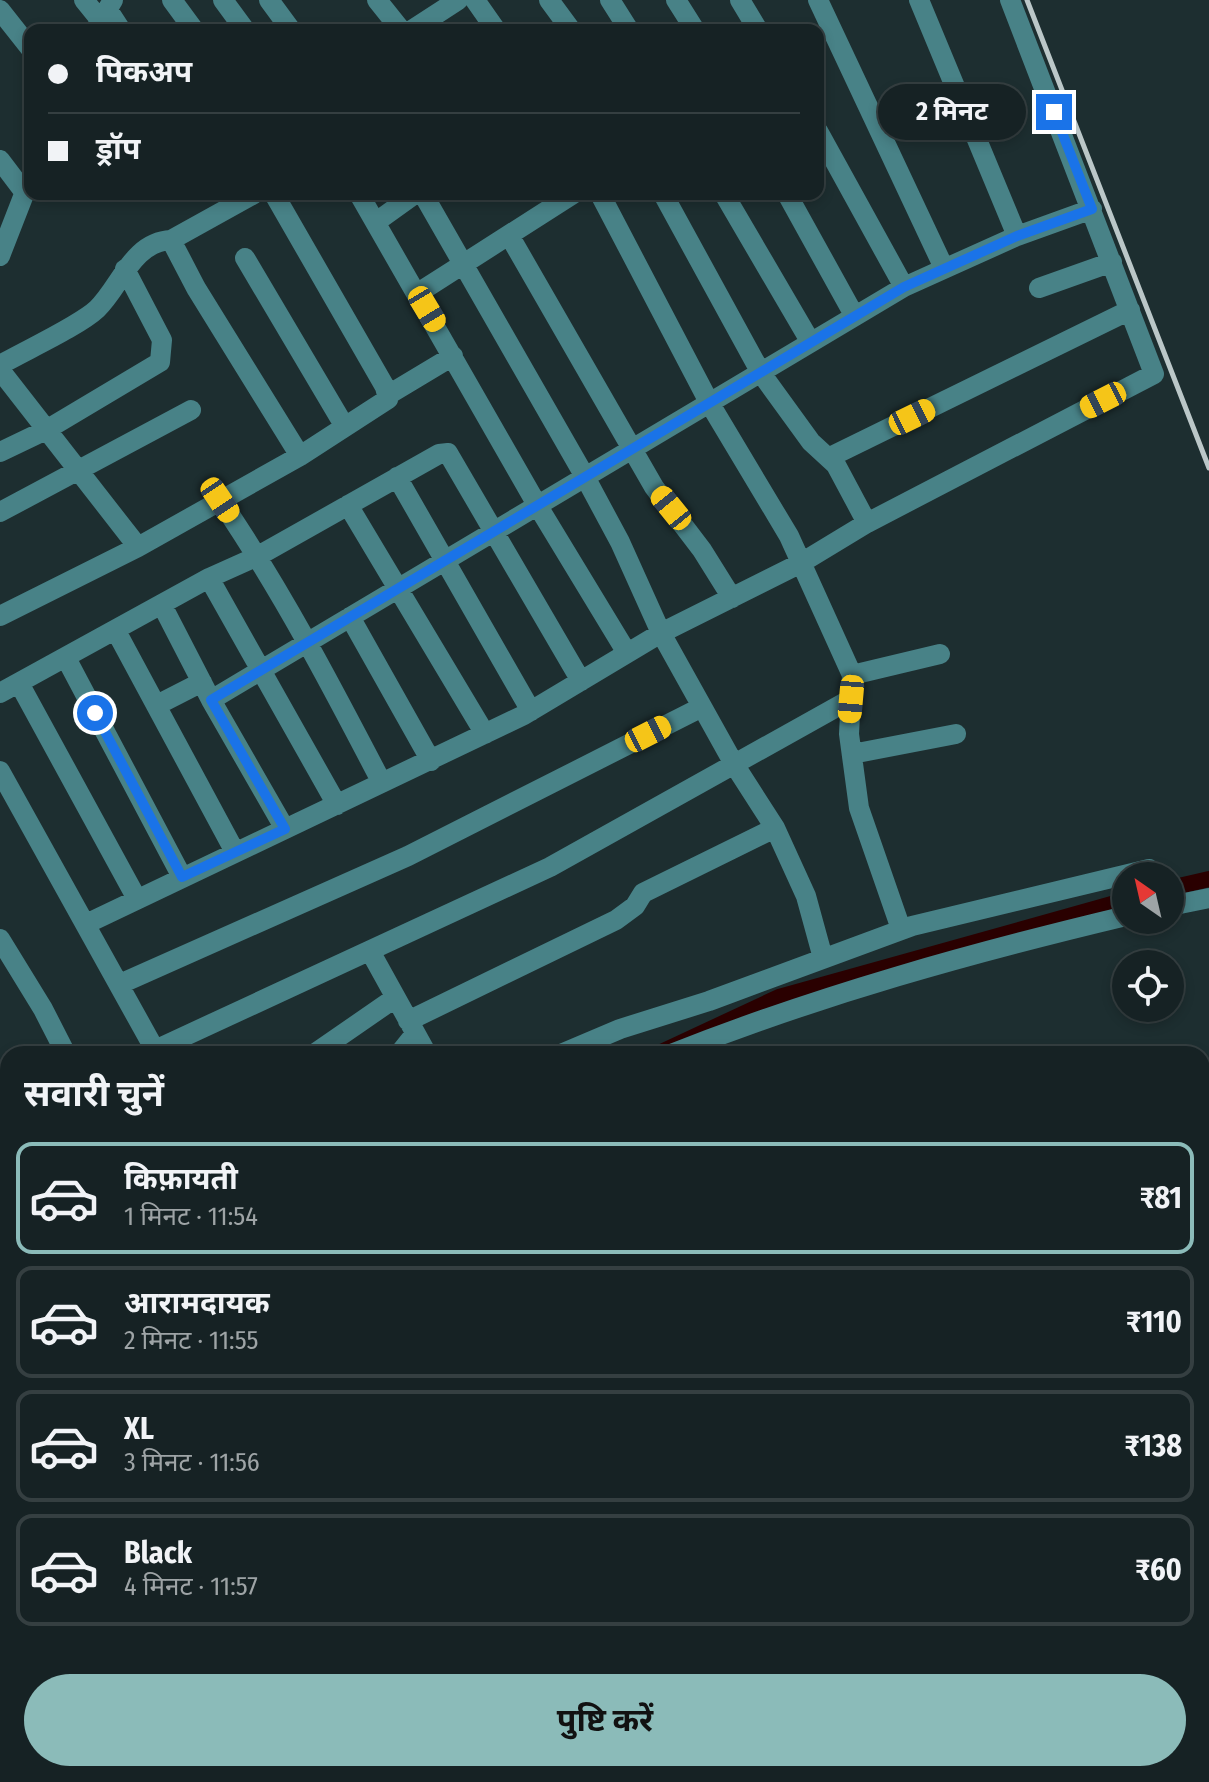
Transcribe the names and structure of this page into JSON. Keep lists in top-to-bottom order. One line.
{"north":"top left","page":{"banner":["पिकअप","ड्रॉप"],"bubble":"2 मिनट","heading":"सवारी चुनें","list":[{"name":"किफ़ायती","note":"1 मिनट · 11:54","value":"₹81"},{"name":"आरामदायक","note":"2 मिनट · 11:55","value":"₹110"},{"name":"XL","note":"3 मिनट · 11:56","value":"₹138"},{"name":"Black","note":"4 मिनट · 11:57","value":"₹60"}],"buttons":"पुष्टि करें"}}
